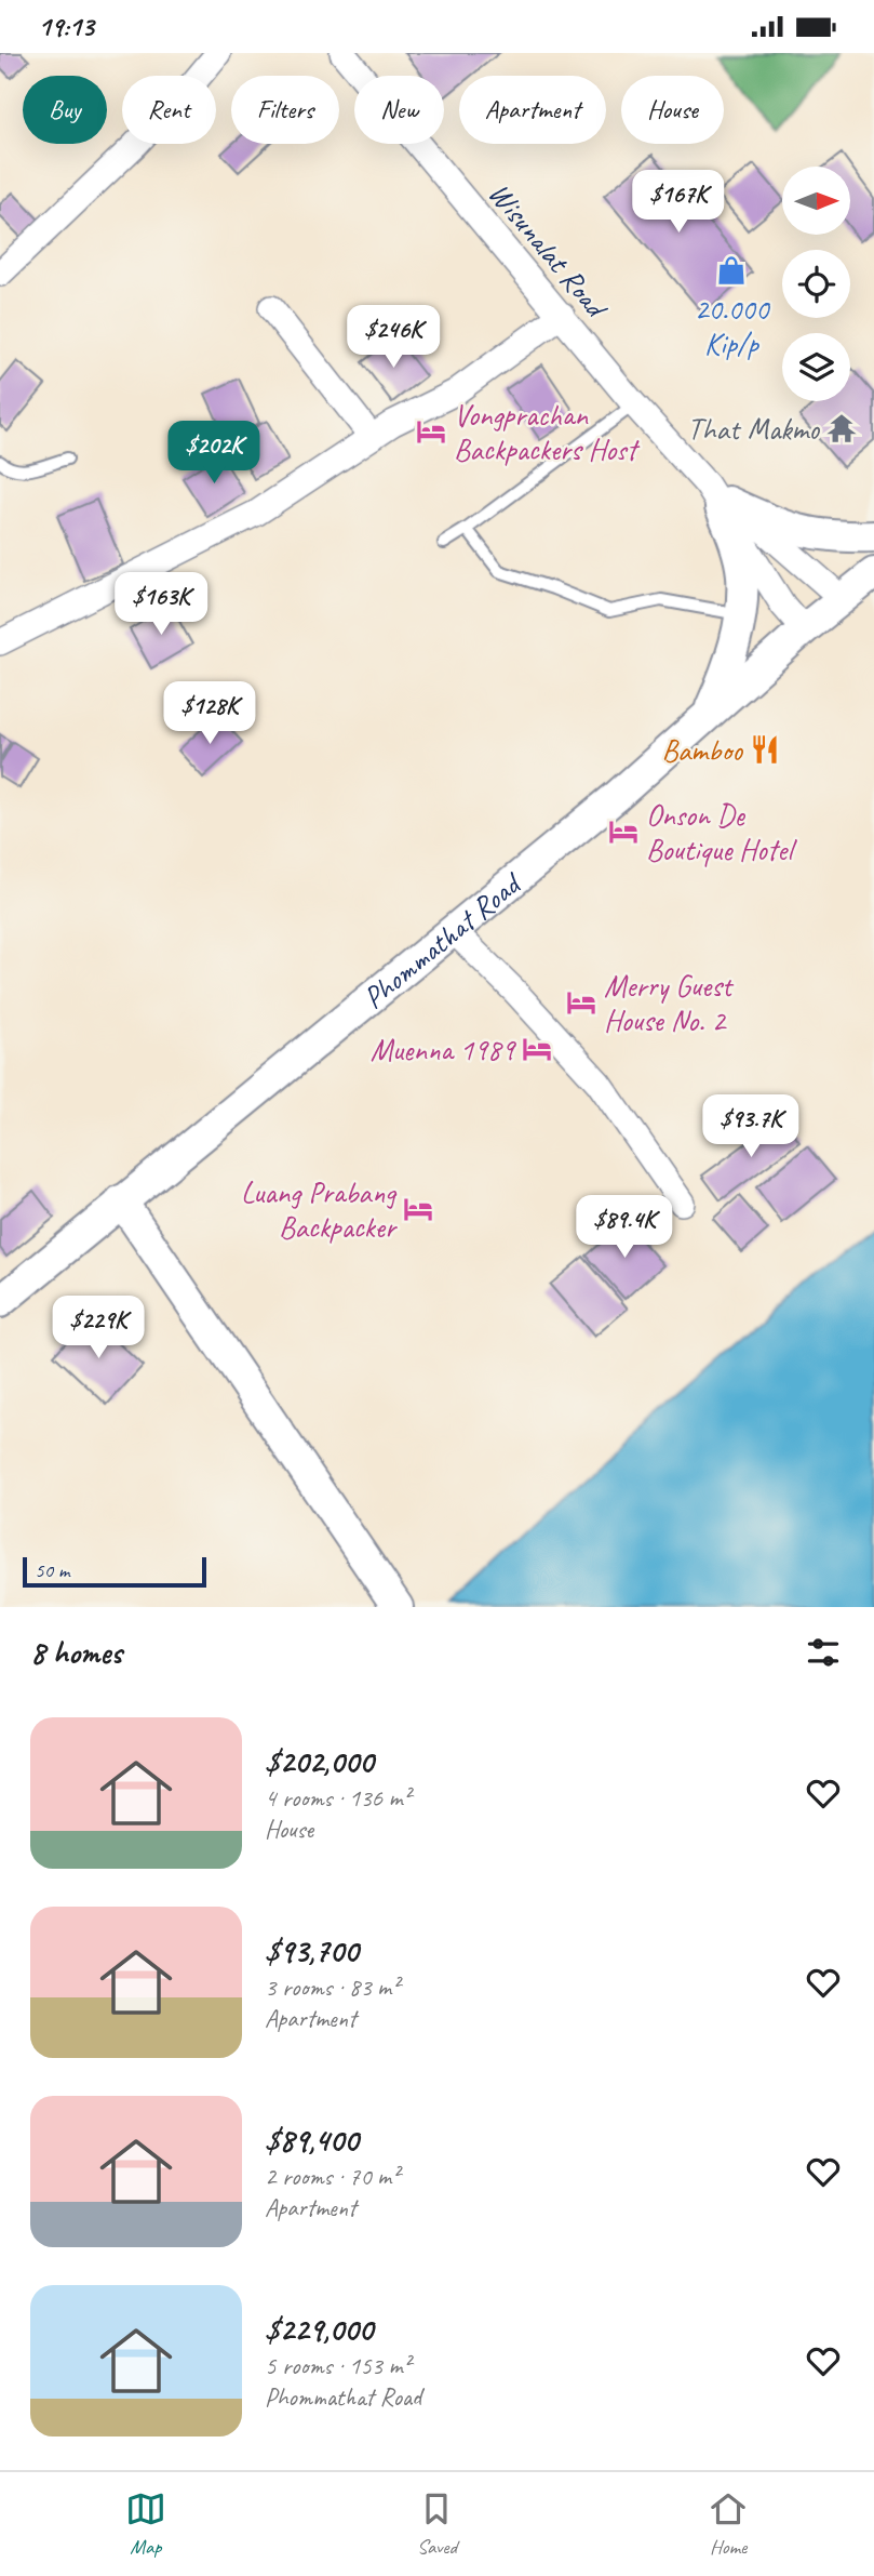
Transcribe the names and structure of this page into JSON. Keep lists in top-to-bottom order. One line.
{"streets":{"street":["Wisunalat Road","Phommathat Road"]},"crossings":[["Wisunalat Road","Phommathat Road"]],"places":{"shop":["20.000 Kip/p"],"temple":["That Makmo"],"hotel":["Vongprachan Backpackers Host","Onson De Boutique Hotel","Merry Guest House No. 2","Muenna 1989","Luang Prabang Backpacker"],"restaurant":["Bamboo"]},"scale_bar":"50 m","north":"right","page":{"status":"19:13","chip":["Buy","Rent","Filters","New","Apartment","House"],"price":["$167K","$246K","$202K","$163K","$128K","$93.7K","$89.4K","$229K"],"scale":"50 m","heading":"8 homes","list":[{"name":"$202,000","note":"4 rooms · 136 m² · House"},{"name":"$93,700","note":"3 rooms · 83 m² · Apartment"},{"name":"$89,400","note":"2 rooms · 70 m² · Apartment"},{"name":"$229,000","note":"5 rooms · 153 m² · Phommathat Road"}],"tabs":["Map","Saved","Home"]}}
